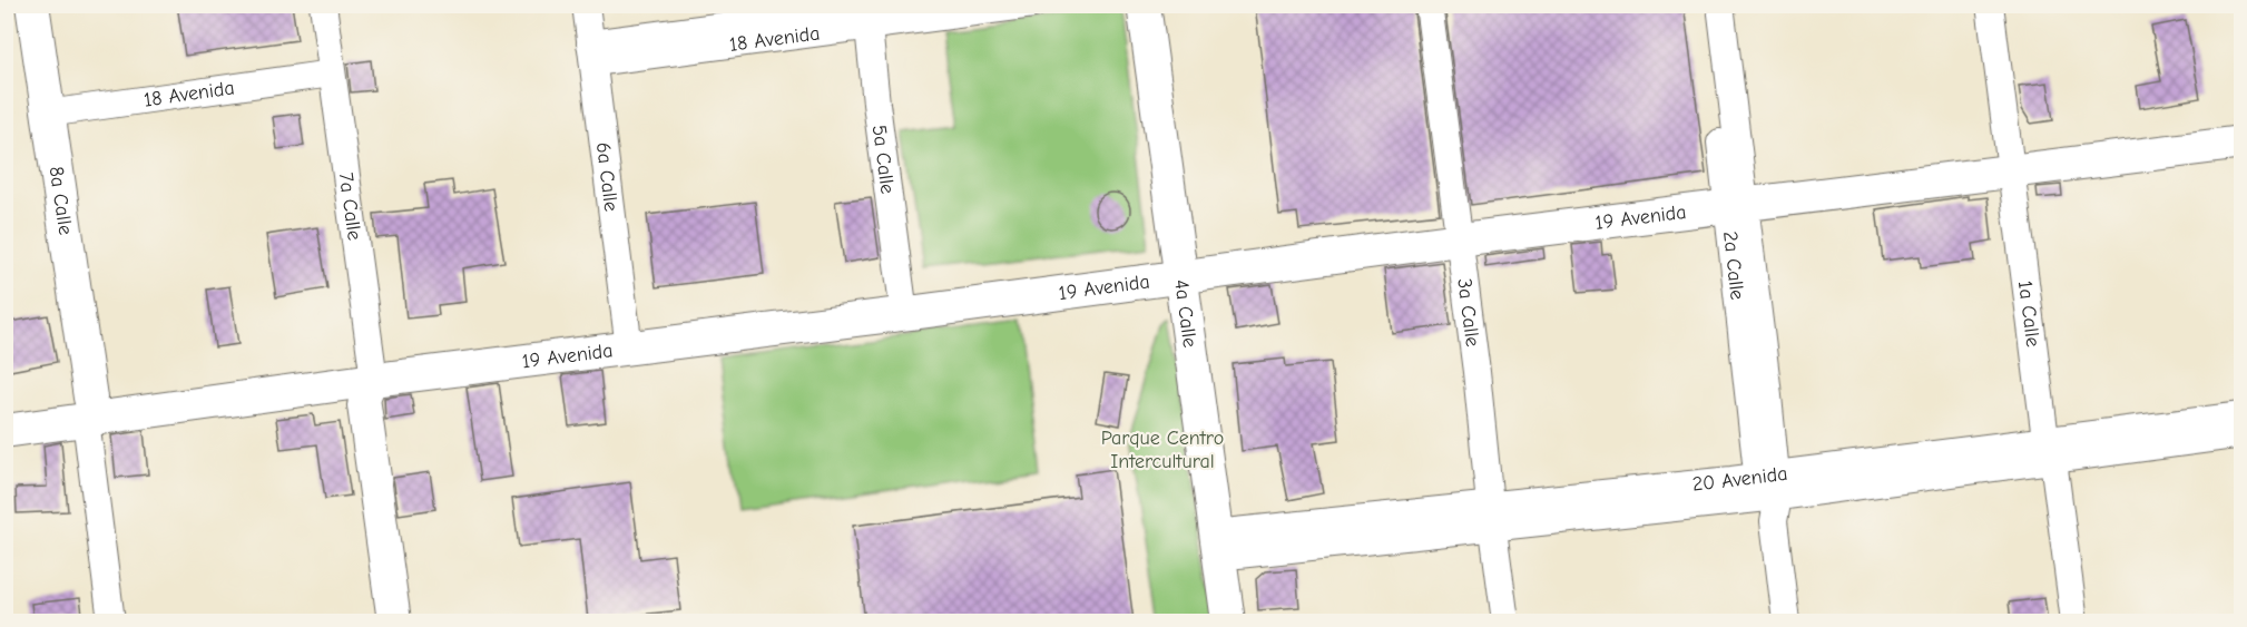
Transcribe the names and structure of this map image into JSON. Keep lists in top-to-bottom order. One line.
{"streets":{"main road":["8a Calle","7a Calle","19 Avenida","4a Calle"],"street":["18 Avenida","5a Calle","6a Calle","2a Calle","3a Calle","1a Calle","20 Avenida"]},"crossings":[["18 Avenida","5a Calle"],["18 Avenida","6a Calle"],["18 Avenida","8a Calle"],["18 Avenida","7a Calle"],["5a Calle","19 Avenida"],["6a Calle","19 Avenida"],["8a Calle","19 Avenida"],["7a Calle","19 Avenida"],["19 Avenida","2a Calle"],["19 Avenida","4a Calle"],["19 Avenida","3a Calle"],["19 Avenida","1a Calle"],["2a Calle","20 Avenida"],["4a Calle","20 Avenida"],["3a Calle","20 Avenida"],["1a Calle","20 Avenida"]],"parks":["Parque Centro Intercultural"]}
